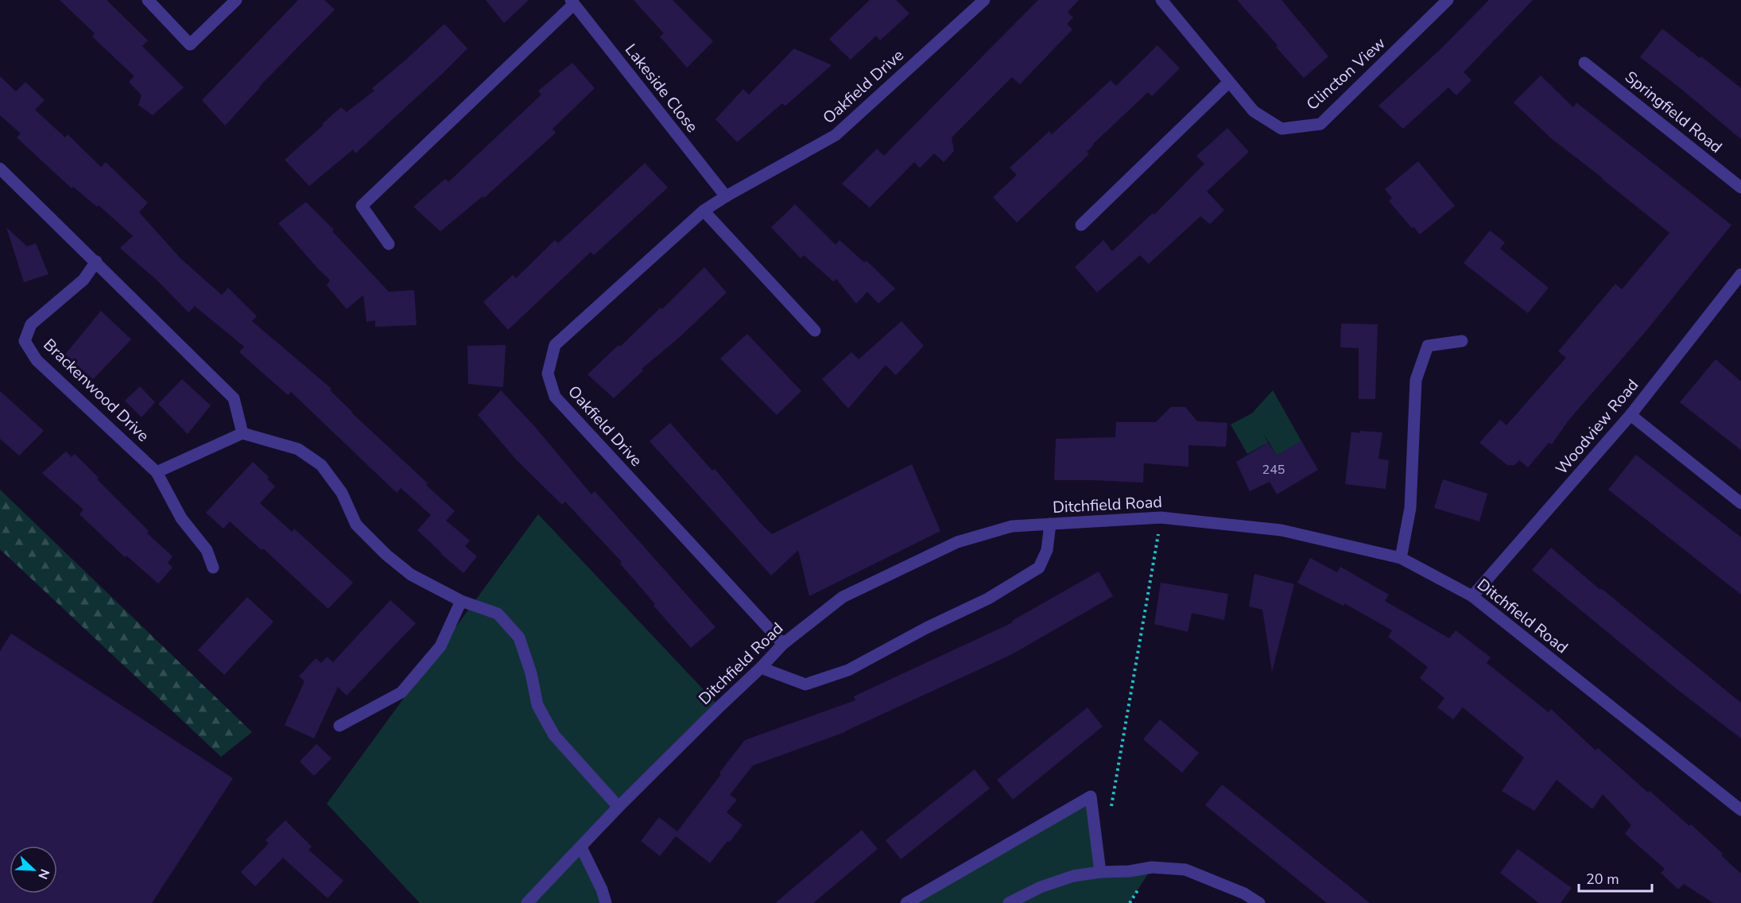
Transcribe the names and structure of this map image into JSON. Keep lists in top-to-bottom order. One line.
{"streets":{"street":["Clincton View","Oakfield Drive","Lakeside Close","Springfield Road","Brackenwood Drive","Woodview Road","Ditchfield Road"]},"crossings":[["Oakfield Drive","Lakeside Close"],["Oakfield Drive","Ditchfield Road"],["Woodview Road","Ditchfield Road"]],"house_numbers":["245"],"scale_bar":"20 m","north":"bottom right"}
